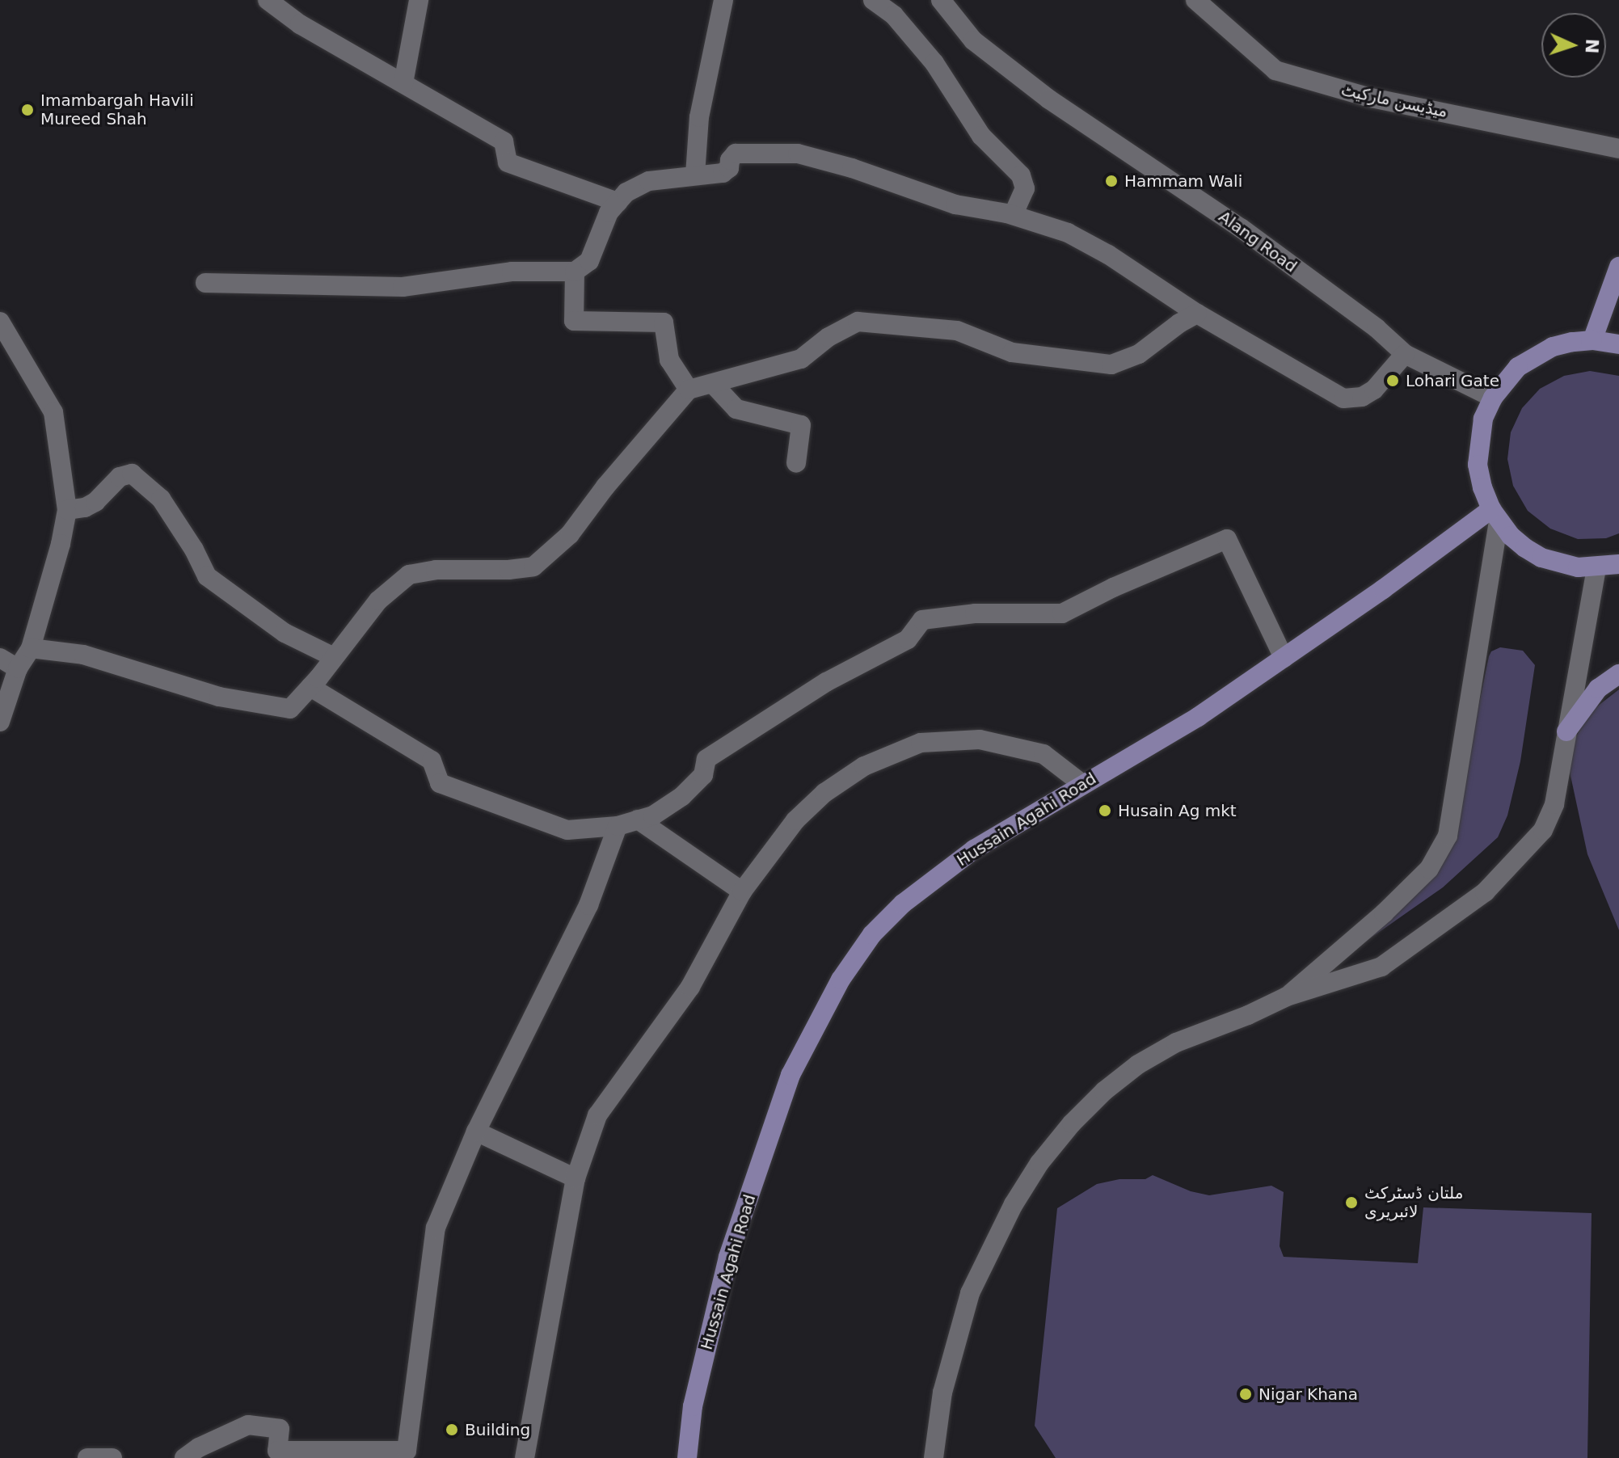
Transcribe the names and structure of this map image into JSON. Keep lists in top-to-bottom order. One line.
{"streets":{"main road":["Hussain Agahi Road"],"street":["میڈیسن مارکیٹ","Alang Road"]},"places":["Imambargah Havili Mureed Shah","Hammam Wali","Lohari Gate","Husain Ag mkt","ملتان ڈسٹرکٹ لائبریری","Nigar Khana","Building"],"north":"right"}
